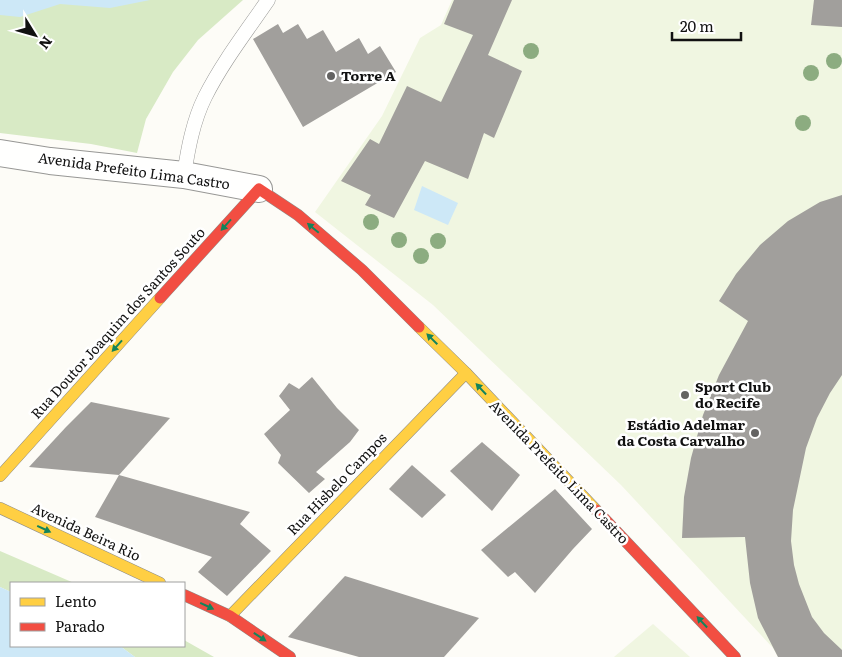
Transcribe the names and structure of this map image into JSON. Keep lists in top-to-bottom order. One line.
{"streets":{"street":["Avenida Prefeito Lima Castro","Rua Doutor Joaquim dos Santos Souto","Rua Hisbelo Campos","Avenida Beira Rio"]},"crossings":[["Avenida Prefeito Lima Castro","Rua Doutor Joaquim dos Santos Souto"],["Avenida Prefeito Lima Castro","Rua Hisbelo Campos"]],"one_way":["Avenida Prefeito Lima Castro","Rua Doutor Joaquim dos Santos Souto","Avenida Beira Rio"],"places":["Torre A","Sport Club do Recife","Estádio Adelmar da Costa Carvalho"],"legend":["Lento","Parado"],"scale_bar":"20 m","north":"bottom right"}
